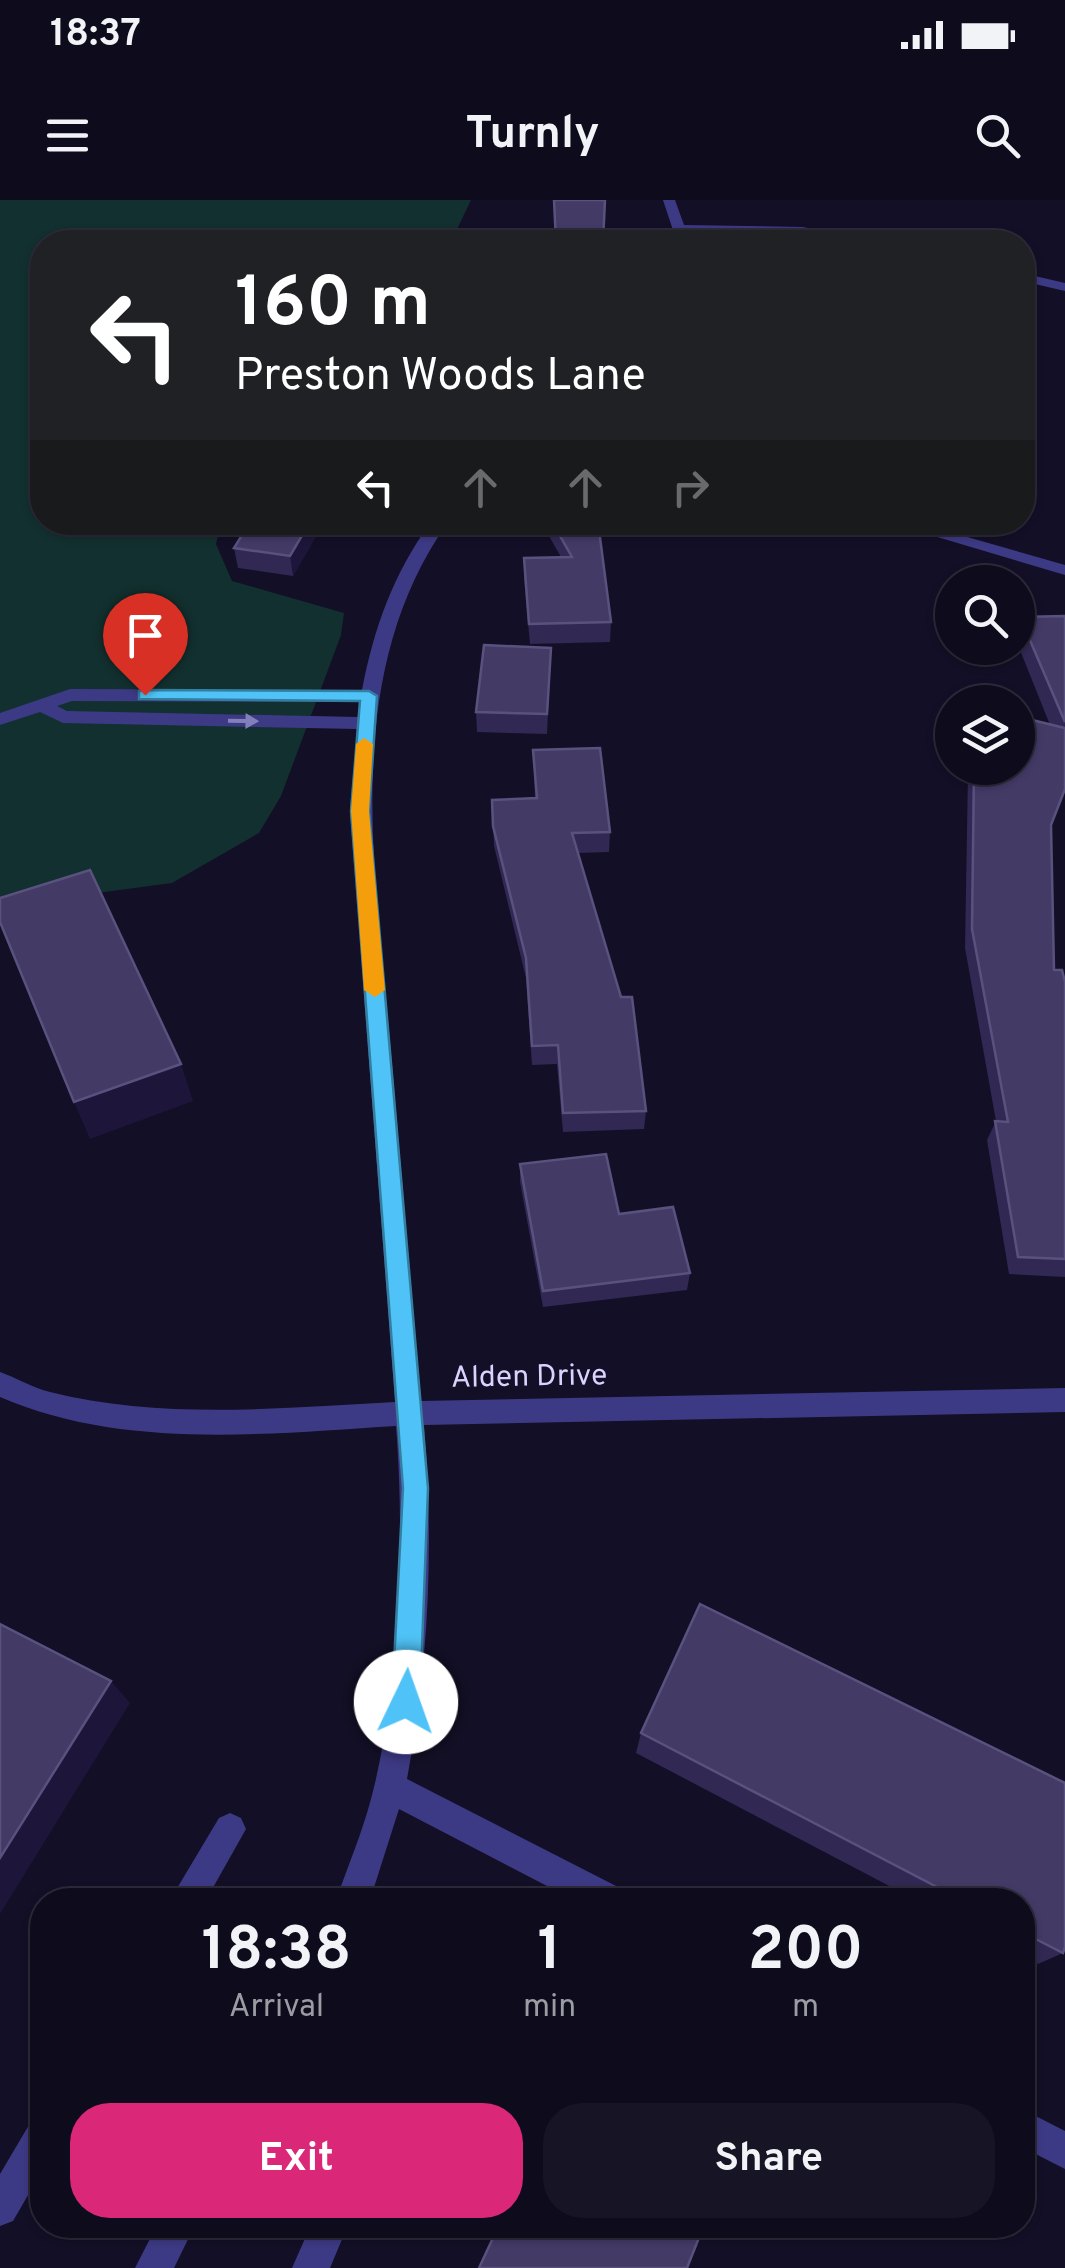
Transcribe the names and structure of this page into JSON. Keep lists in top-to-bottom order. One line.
{"streets":{"street":["Alden Drive"]},"page":{"status":"18:37","header":"Turnly","turn":["160 m","Preston Woods Lane"],"eta":["18:38","Arrival","1","min","200","m"],"buttons":["Exit","Share"]}}
